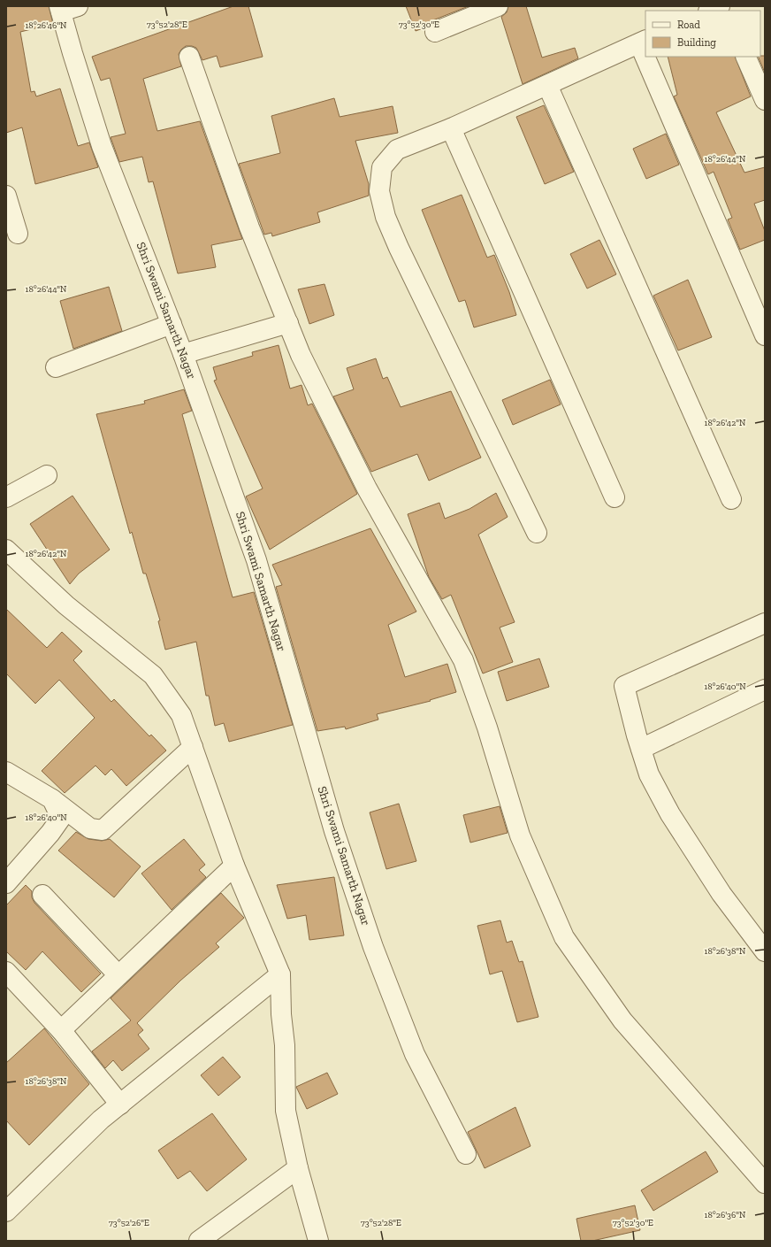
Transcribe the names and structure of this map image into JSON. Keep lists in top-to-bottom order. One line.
{"streets":{"street":["Shri Swami Samarth Nagar"]},"legend":["Road","Building"],"coordinates":["73°52'28\"E","73°52'30\"E","18°26'46\"N","18°26'44\"N","18°26'42\"N","18°26'40\"N","18°26'38\"N","18°26'36\"N","73°52'26\"E"]}
